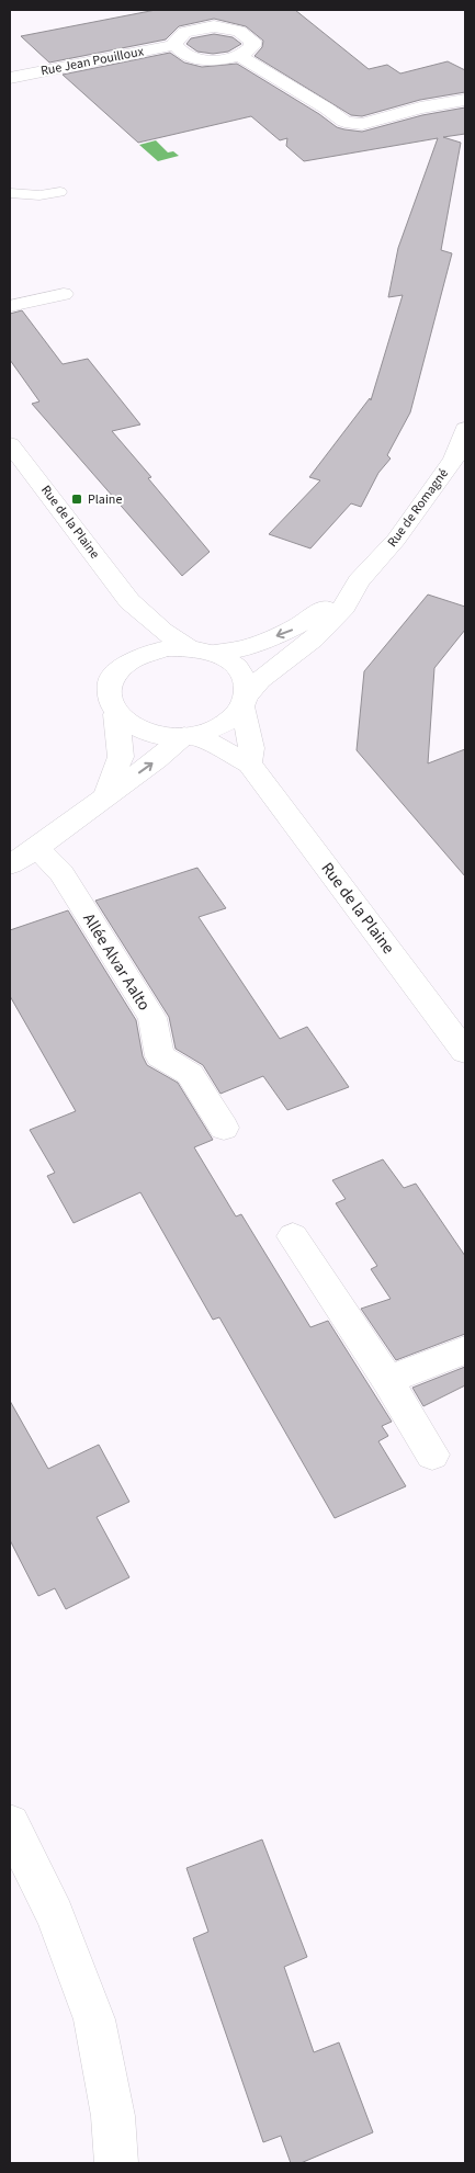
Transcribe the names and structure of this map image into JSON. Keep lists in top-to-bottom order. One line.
{"streets":{"street":["Rue Jean Pouilloux","Rue de Romagné","Rue de la Plaine","Allée Alvar Aalto"]},"crossings":[["Rue de Romagné","Rue de la Plaine"]],"places":{"transit":["Plaine"]}}
